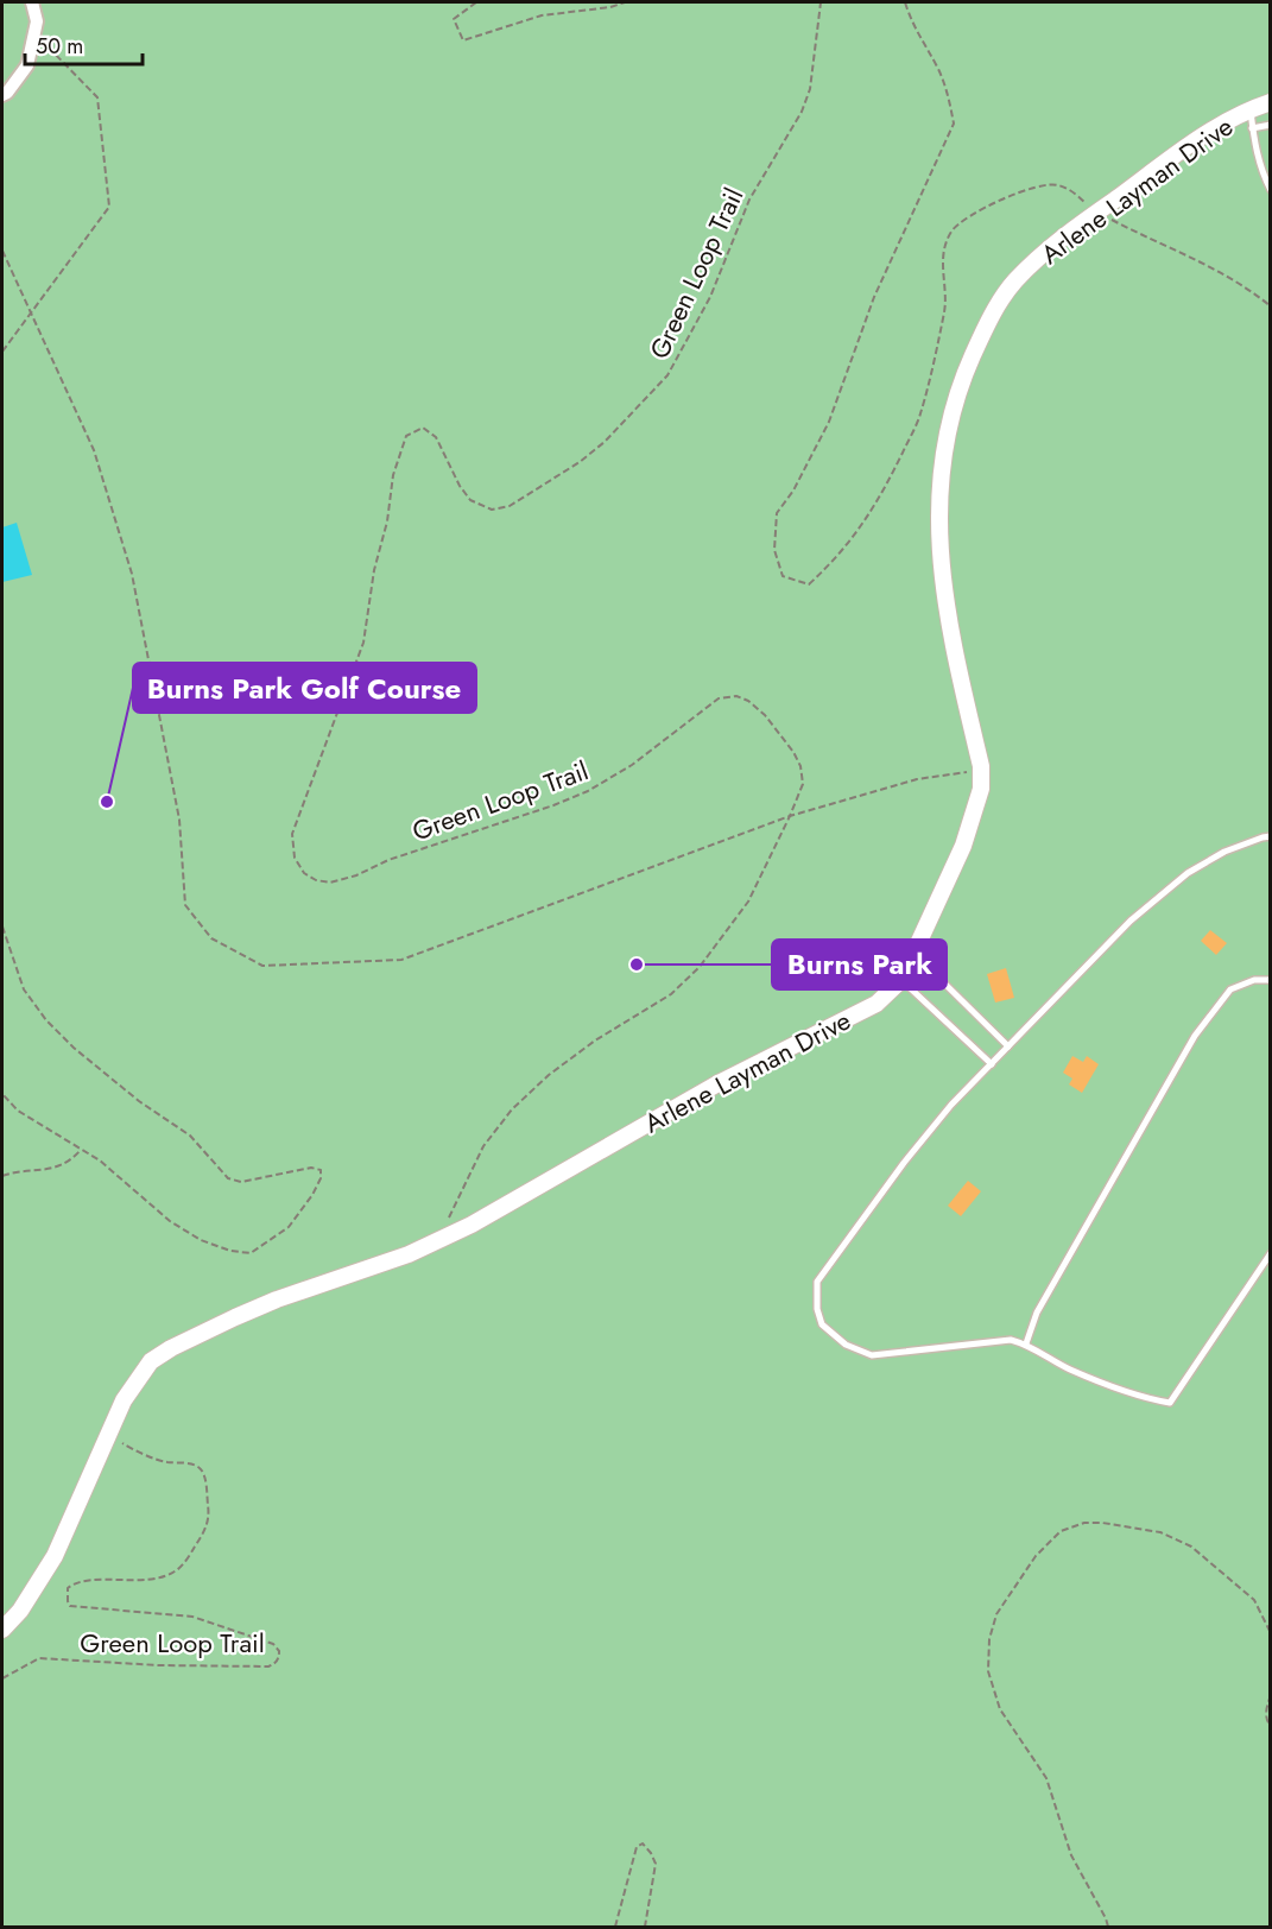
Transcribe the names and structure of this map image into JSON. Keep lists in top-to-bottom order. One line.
{"streets":{"street":["Arlene Layman Drive"],"path":["Green Loop Trail"]},"crossings":[["Arlene Layman Drive","Green Loop Trail"]],"places":["Burns Park Golf Course","Burns Park"],"scale_bar":"50 m"}
